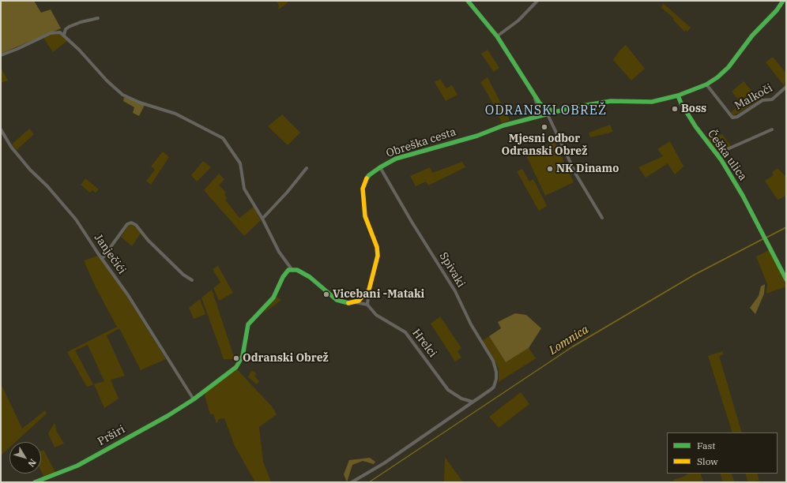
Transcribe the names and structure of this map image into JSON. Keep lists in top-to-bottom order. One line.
{"streets":{"street":["Malkoči","Obreška cesta","Češka ulica","Janječići","Spivaki","Hrelci","Prširi"]},"crossings":[["Malkoči","Obreška cesta"],["Obreška cesta","Češka ulica"],["Obreška cesta","Spivaki"],["Janječići","Prširi"],["Spivaki","Hrelci"]],"districts":["ODRANSKI OBREŽ"],"water":["Lomnica"],"places":["Boss","Mjesni odbor Odranski Obrež","NK Dinamo","Vicebani -Mataki","Odranski Obrež"],"legend":["Fast","Slow"],"north":"bottom right"}
